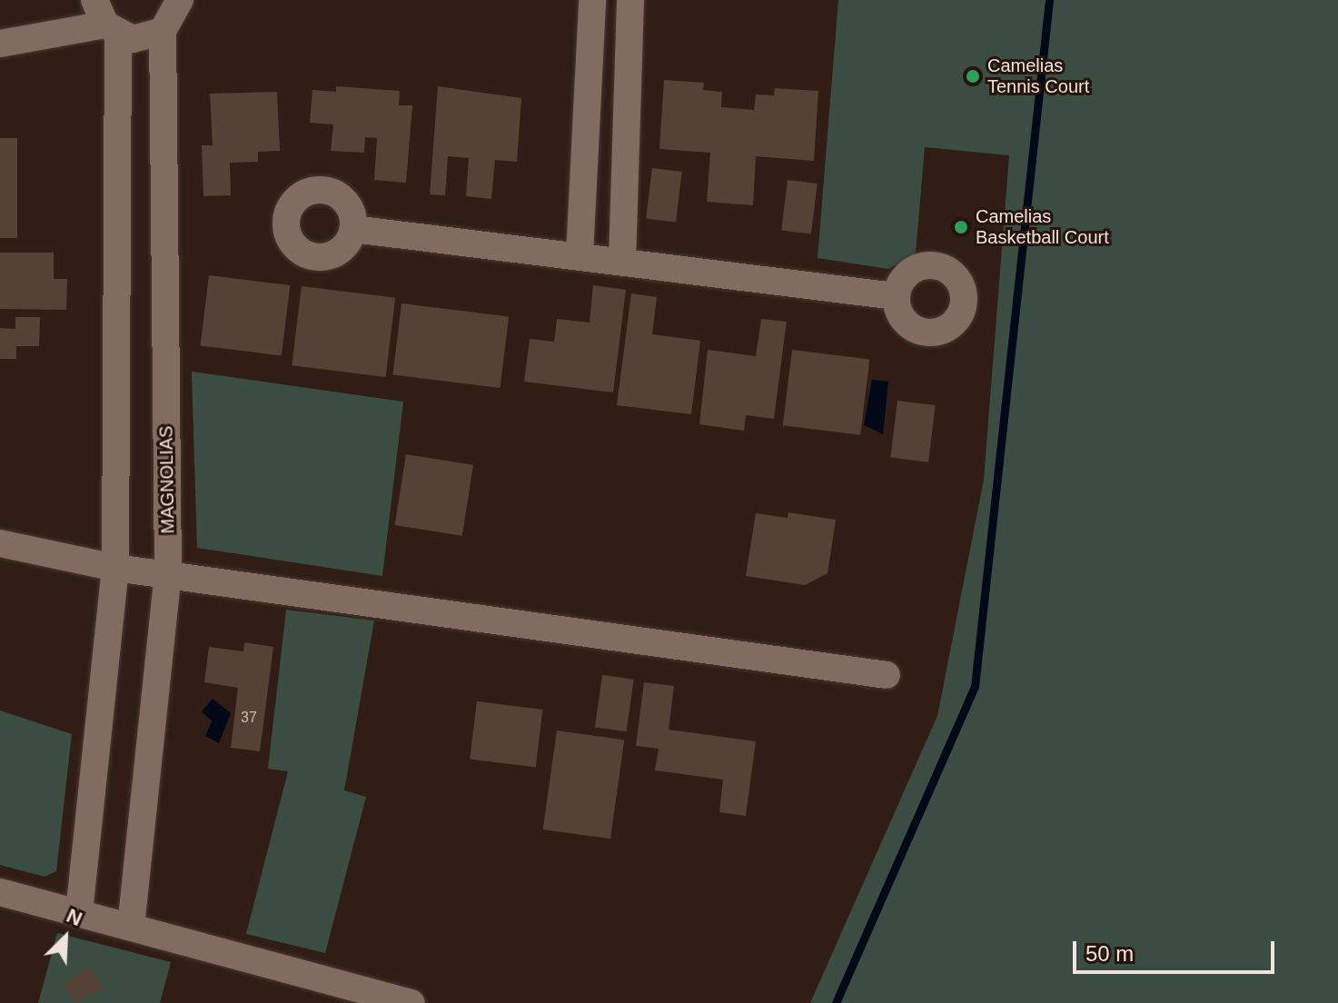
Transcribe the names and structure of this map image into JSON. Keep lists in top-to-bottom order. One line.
{"streets":{"street":["MAGNOLIAS"]},"places":["Camelias Tennis Court","Camelias Basketball Court"],"house_numbers":["37"],"scale_bar":"50 m","north":"top right"}
